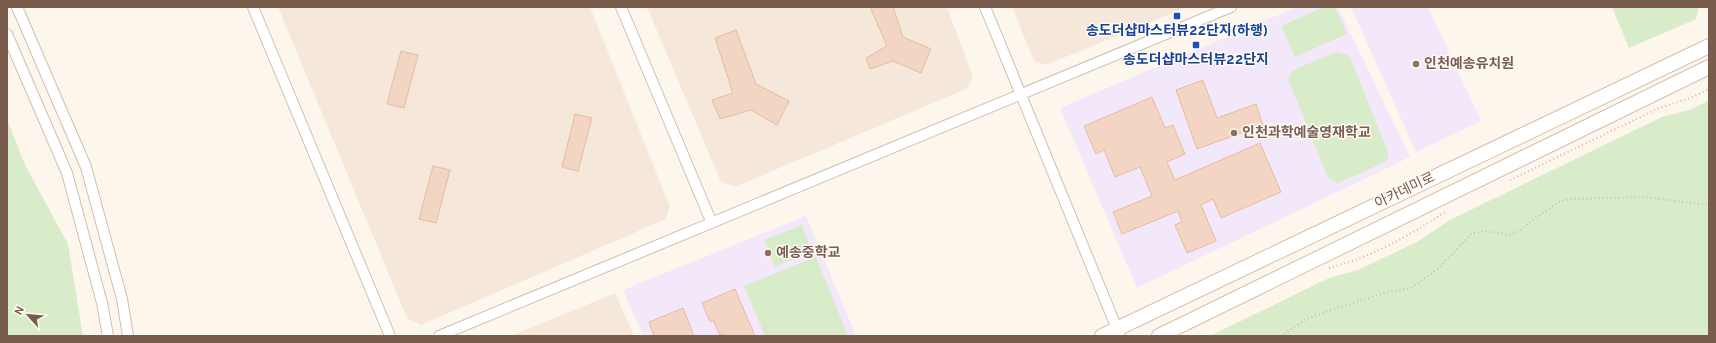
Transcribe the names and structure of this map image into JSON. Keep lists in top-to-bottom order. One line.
{"streets":{"main road":["아카데미로"]},"places":{"transit":["송도더샵마스터뷰22단지(하행)","송도더샵마스터뷰22단지"],"other":["인천예송유치원","인천과학예술영재학교","예송중학교"]},"north":"top left"}
